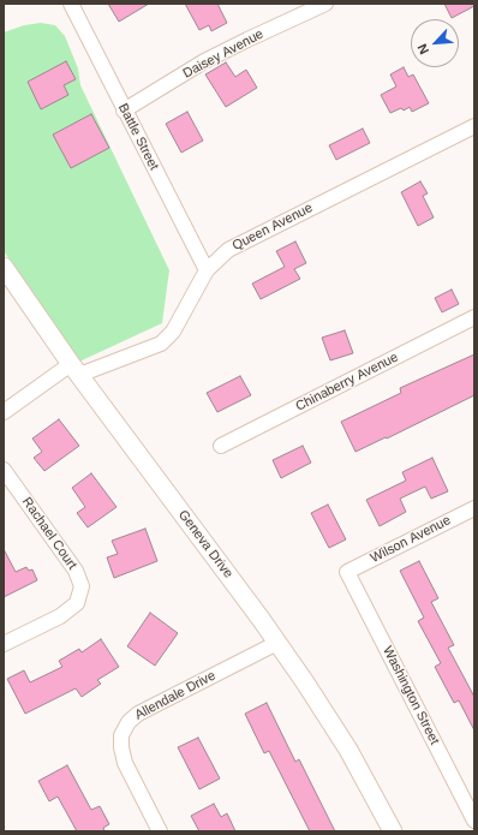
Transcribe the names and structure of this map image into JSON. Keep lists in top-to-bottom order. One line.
{"streets":{"main road":["Geneva Drive"],"street":["Daisey Avenue","Battle Street","Queen Avenue","Chinaberry Avenue","Rachael Court","Wilson Avenue","Allendale Drive","Washington Street"]},"crossings":[["Daisey Avenue","Battle Street"],["Battle Street","Queen Avenue"],["Queen Avenue","Geneva Drive"],["Wilson Avenue","Washington Street"],["Geneva Drive","Allendale Drive"]],"north":"bottom left"}
